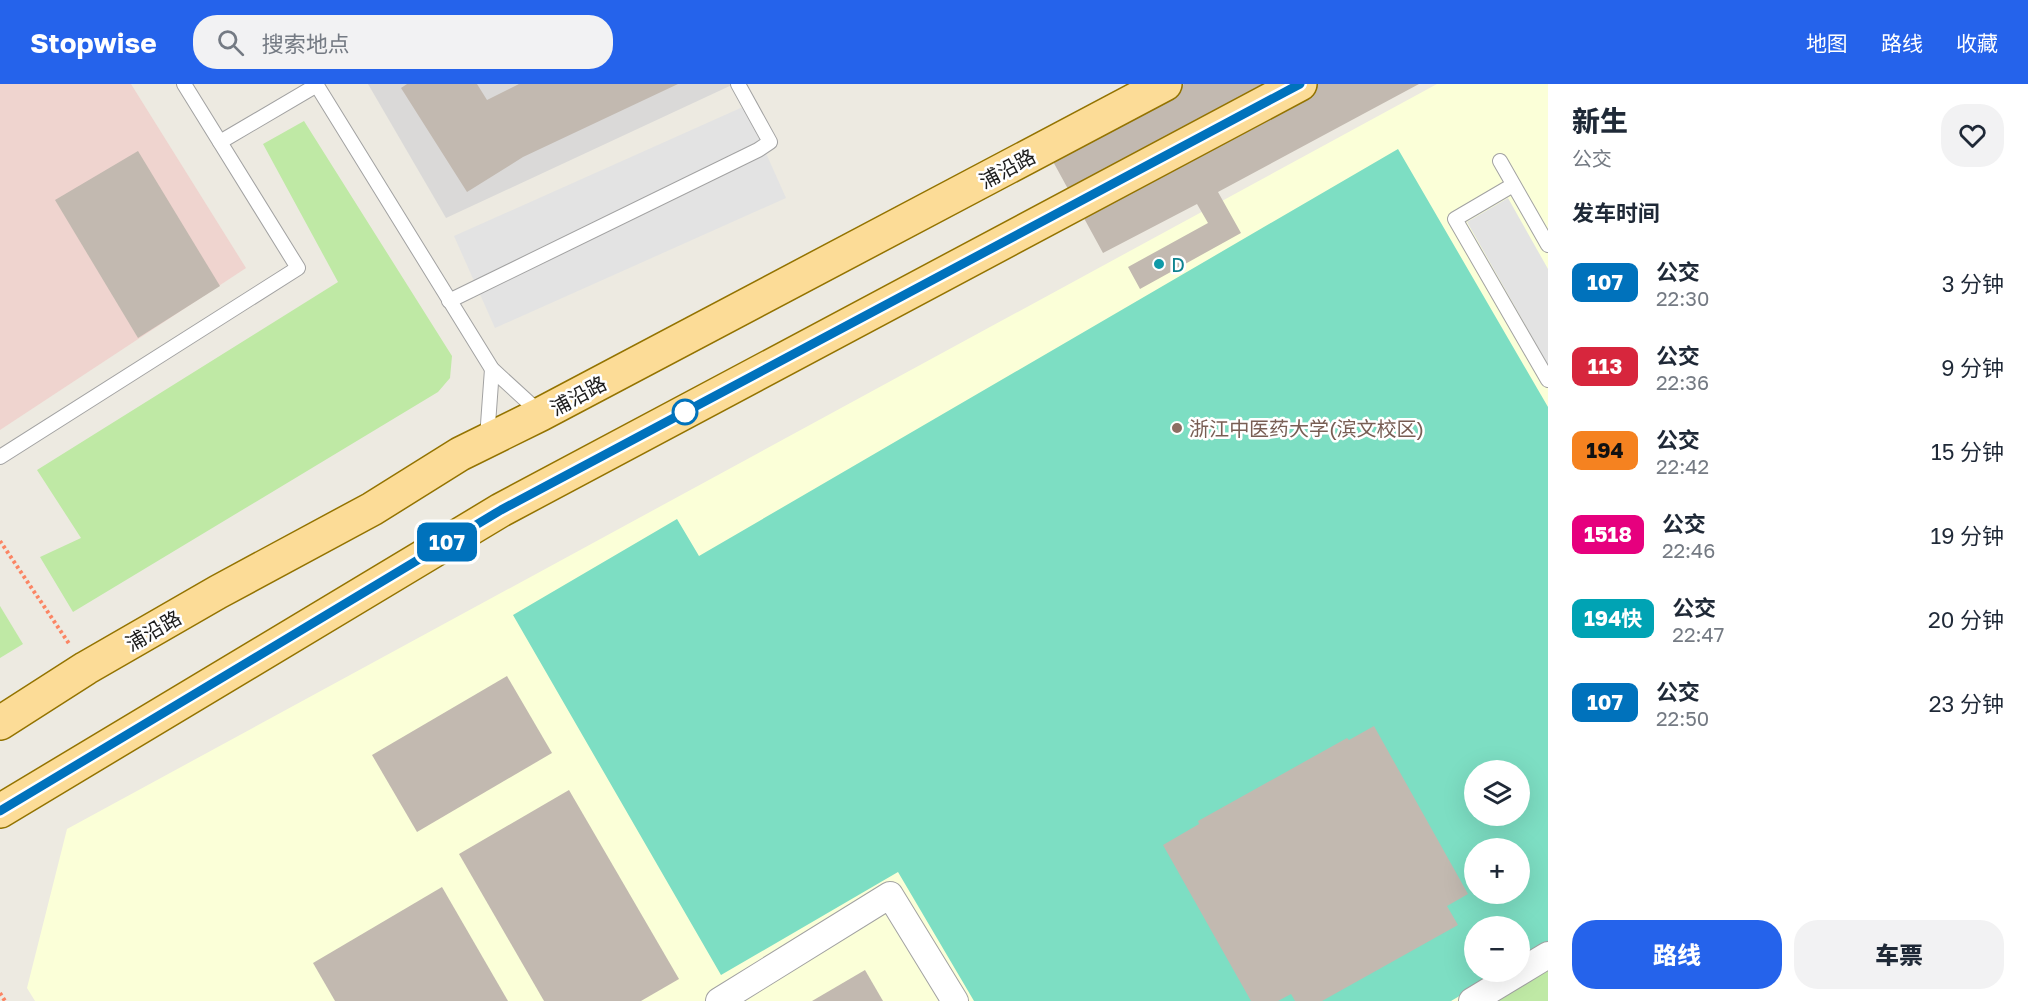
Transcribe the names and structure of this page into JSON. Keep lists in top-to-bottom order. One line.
{"streets":{"main road":["浦沿路"]},"places":["D","浙江中医药大学(滨文校区)"],"lines":["bus line 107"],"page":{"header":"Stopwise","search":"搜索地点","nav":["地图","路线","收藏"],"on_map":"107","heading":[["新生","公交"],"发车时间"],"list":[{"mark":"107","name":"公交","note":"22:30","value":"3 分钟"},{"mark":"113","name":"公交","note":"22:36","value":"9 分钟"},{"mark":"194","name":"公交","note":"22:42","value":"15 分钟"},{"mark":"1518","name":"公交","note":"22:46","value":"19 分钟"},{"mark":"194快","name":"公交","note":"22:47","value":"20 分钟"},{"mark":"107","name":"公交","note":"22:50","value":"23 分钟"}],"map_buttons":["+","−"],"buttons":["路线","车票"]}}
